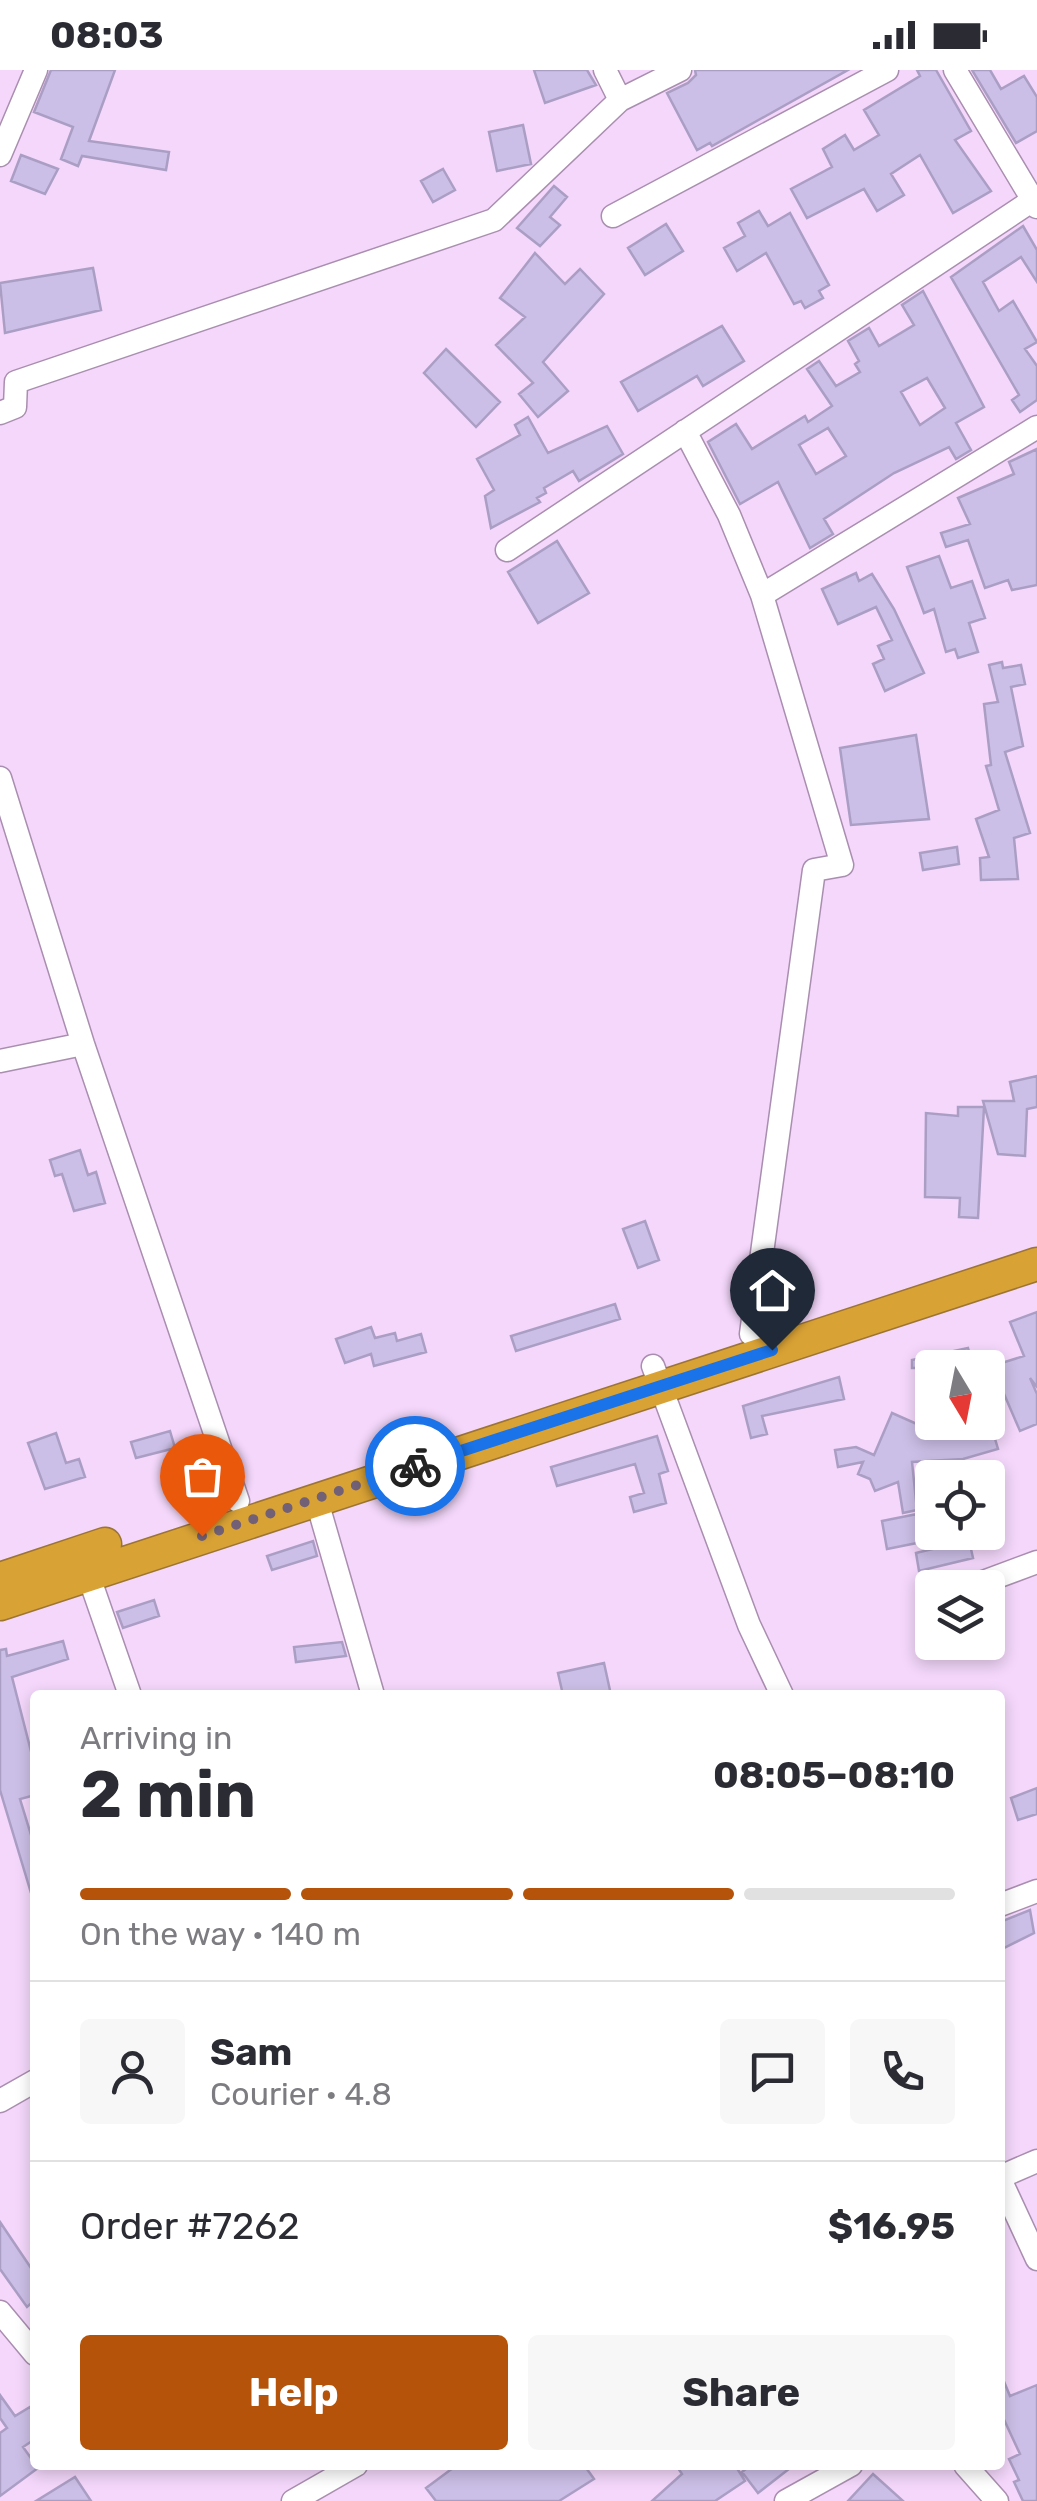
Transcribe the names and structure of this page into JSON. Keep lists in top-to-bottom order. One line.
{"north":"bottom","page":{"status":"08:03","heading":["2 min","Arriving in","08:05–08:10"],"panel":["Sam","Courier · 4.8","Order #7262","$16.95"],"bar":"On the way · 140 m","buttons":["Help","Share"]}}
